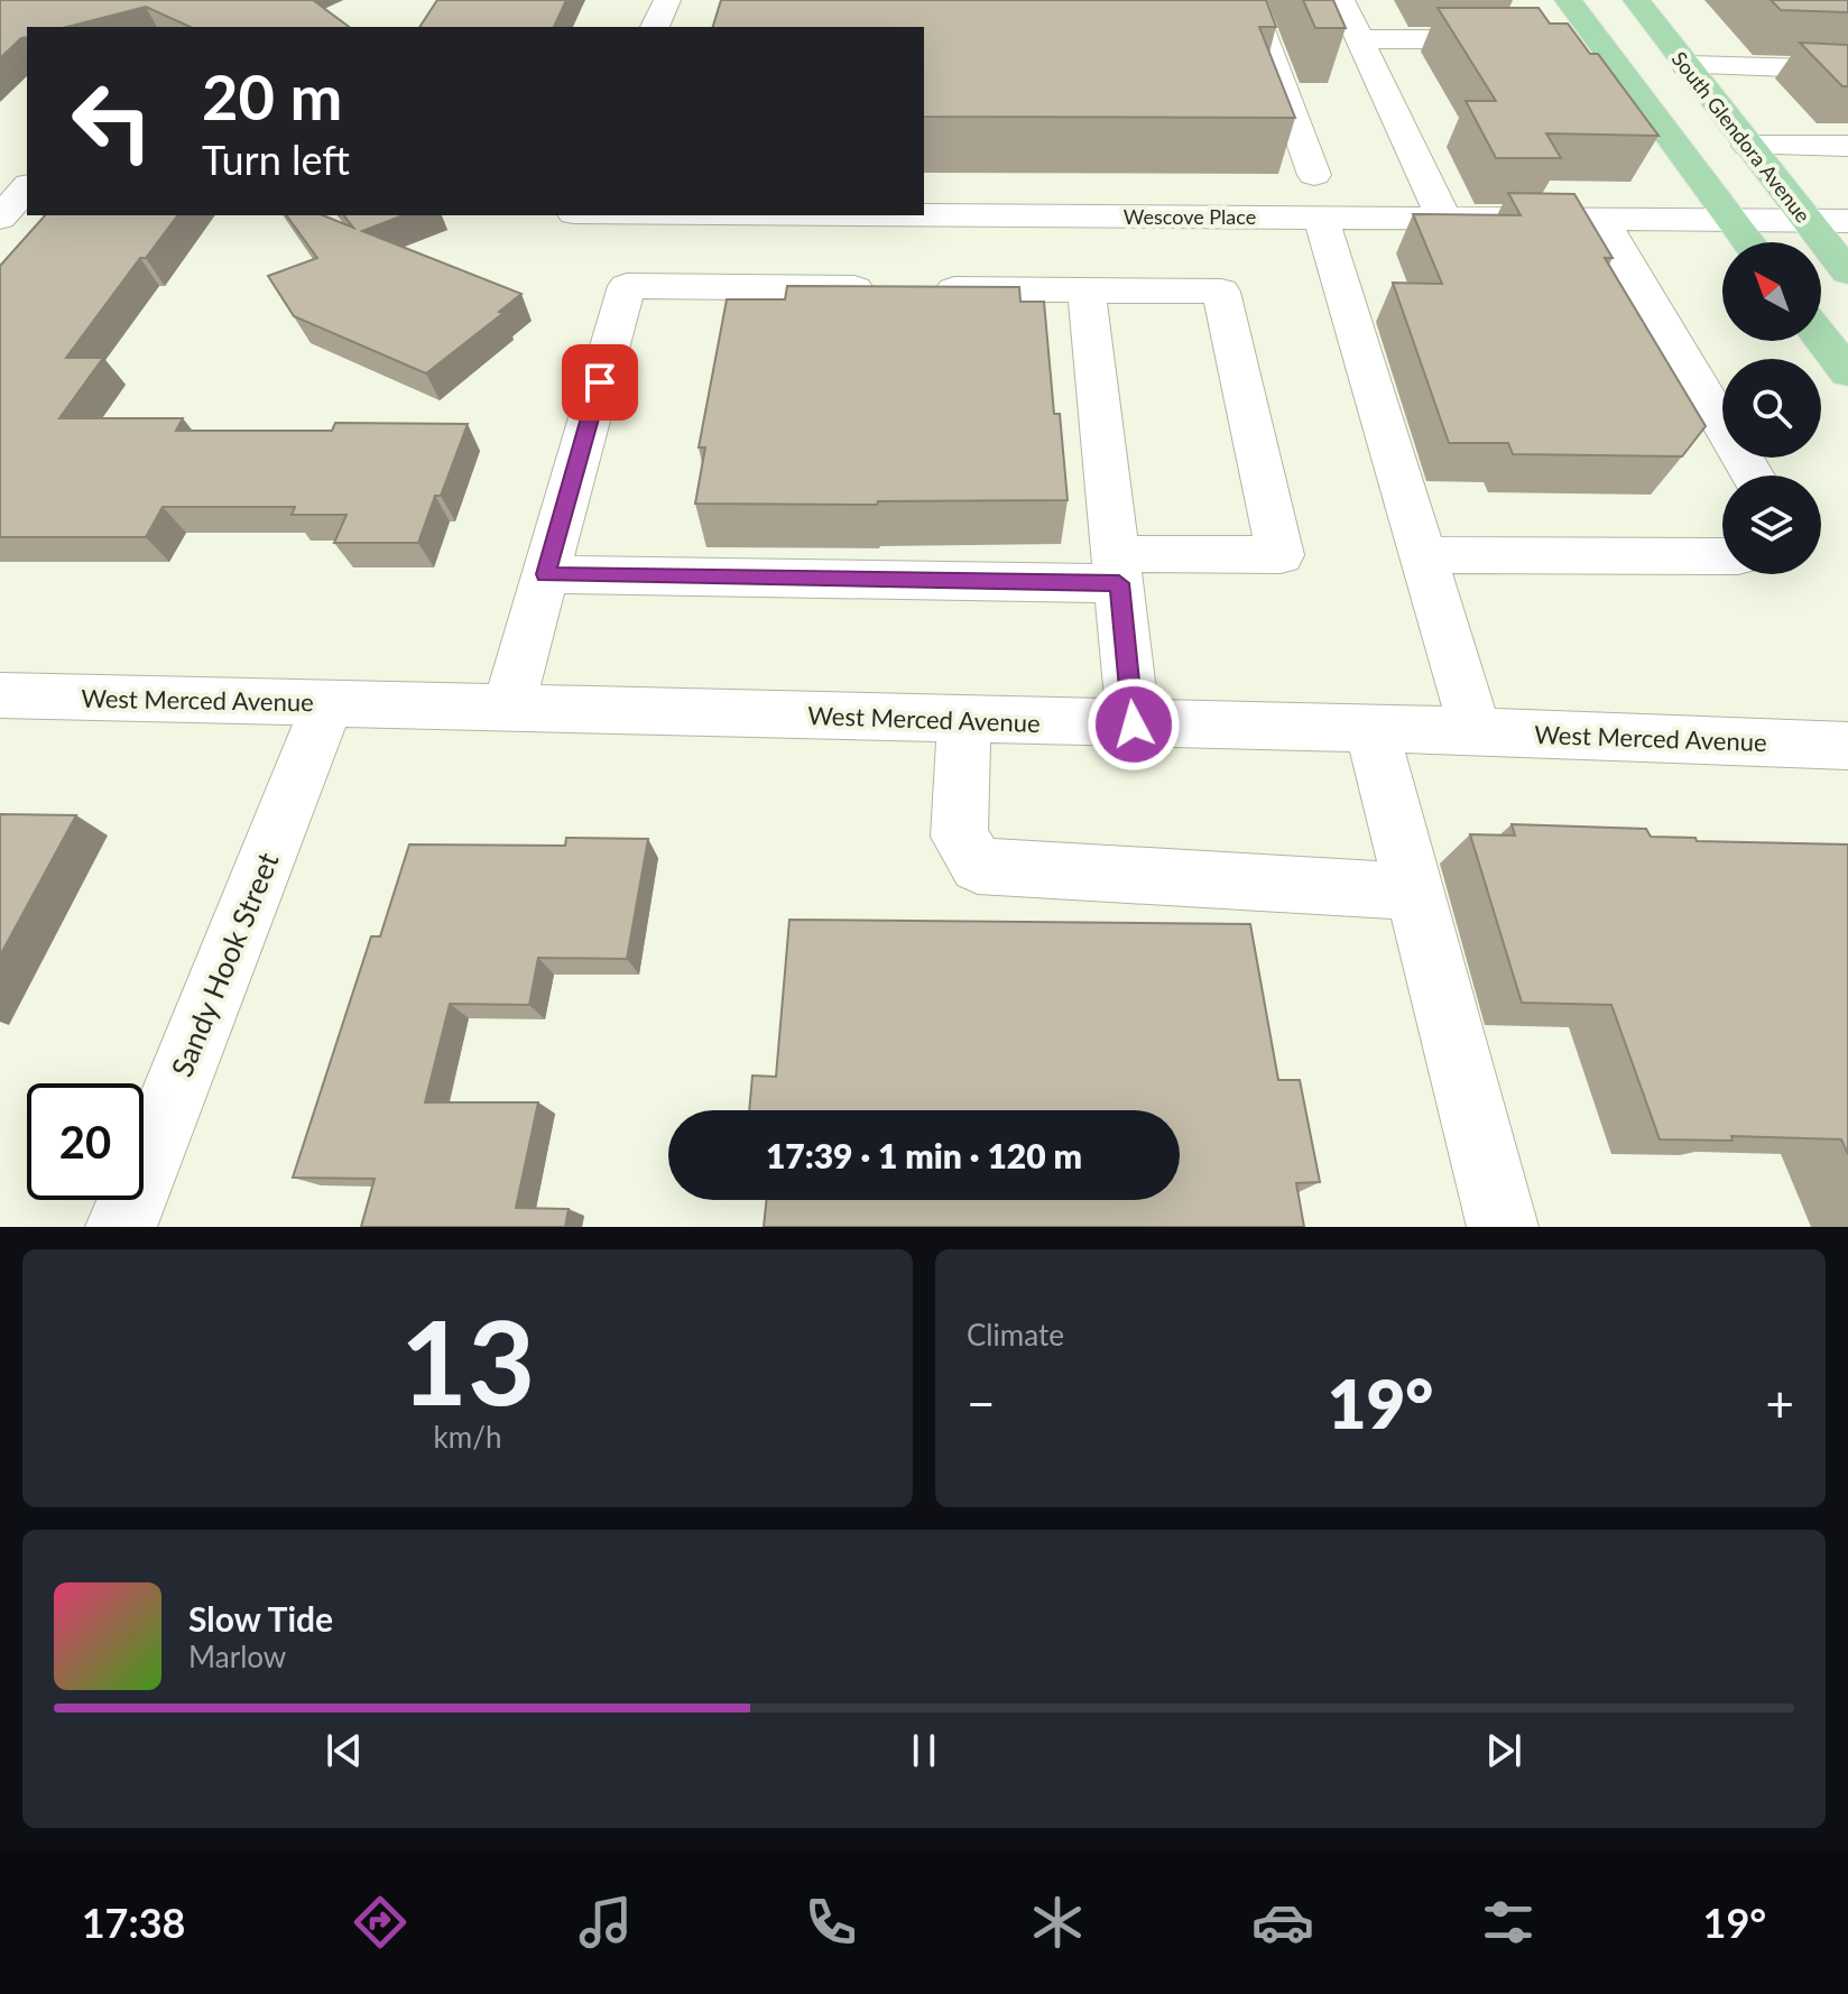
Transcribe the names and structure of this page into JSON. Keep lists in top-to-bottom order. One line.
{"streets":{"main road":["South Glendora Avenue"],"street":["Wescove Place","West Merced Avenue","Sandy Hook Street"]},"crossings":[["South Glendora Avenue","Wescove Place"],["West Merced Avenue","Sandy Hook Street"]],"north":"top left","page":{"turn":["20 m","Turn left"],"limit":"20","trip":"17:39 · 1 min · 120 m","tile":[["13","km/h"],"Climate"],"heat":["−","19°","+"],"song":["Slow Tide","Marlow"],"tabs":["17:38","19°"]}}
